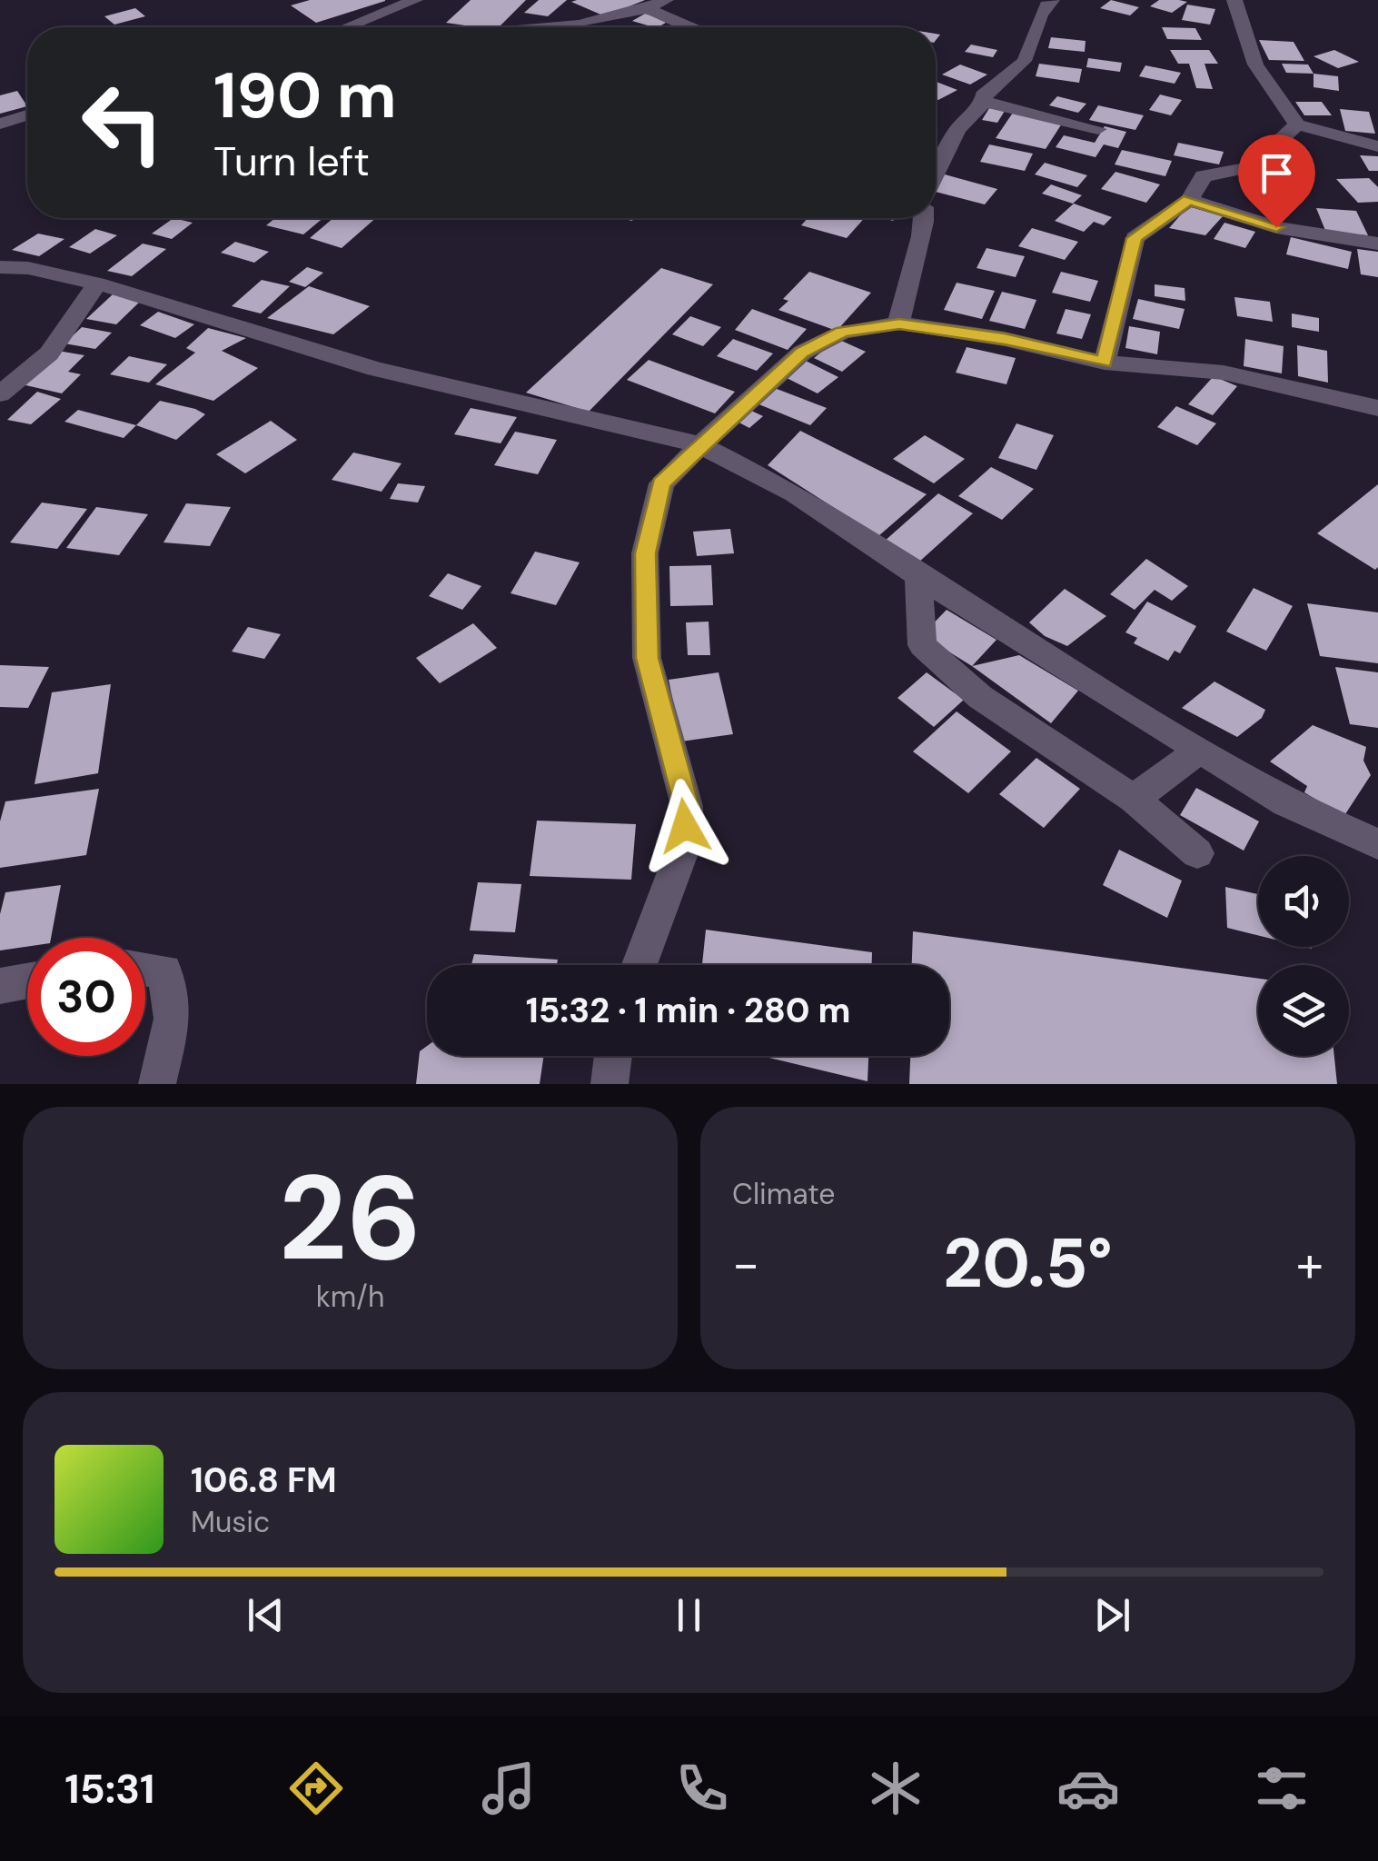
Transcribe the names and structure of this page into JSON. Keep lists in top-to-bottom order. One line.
{"page":{"turn":["190 m","Turn left"],"limit":"30","trip":"15:32 · 1 min · 280 m","tile":[["26","km/h"],"Climate"],"heat":["−","20.5°","+"],"song":["106.8 FM","Music"],"tabs":"15:31"}}
